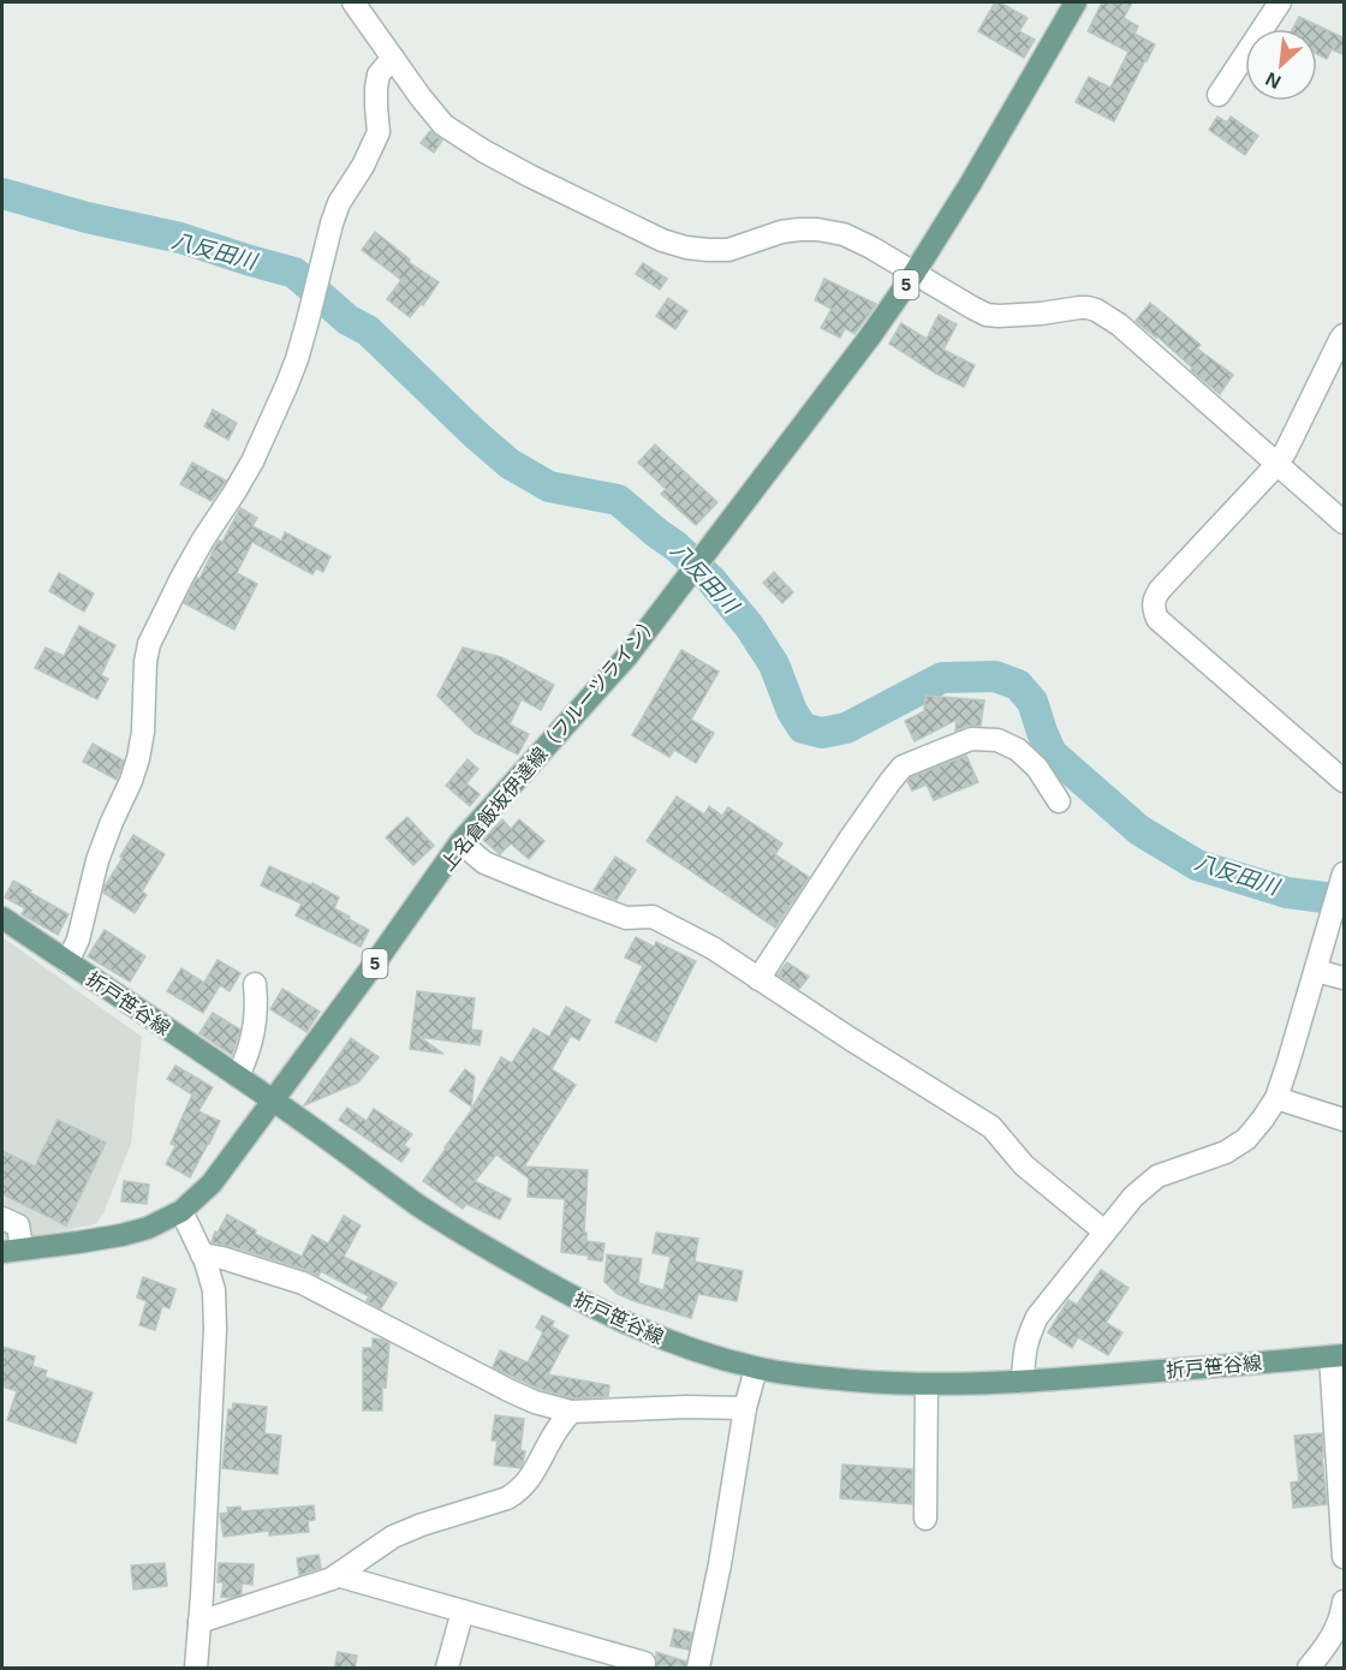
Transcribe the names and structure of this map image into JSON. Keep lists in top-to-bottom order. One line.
{"streets":{"main road":["5","上名倉飯坂伊達線（フルーツライン）","折戸笹谷線"]},"crossings":[["上名倉飯坂伊達線（フルーツライン）","折戸笹谷線"]],"water":["八反田川"],"north":"bottom left"}
